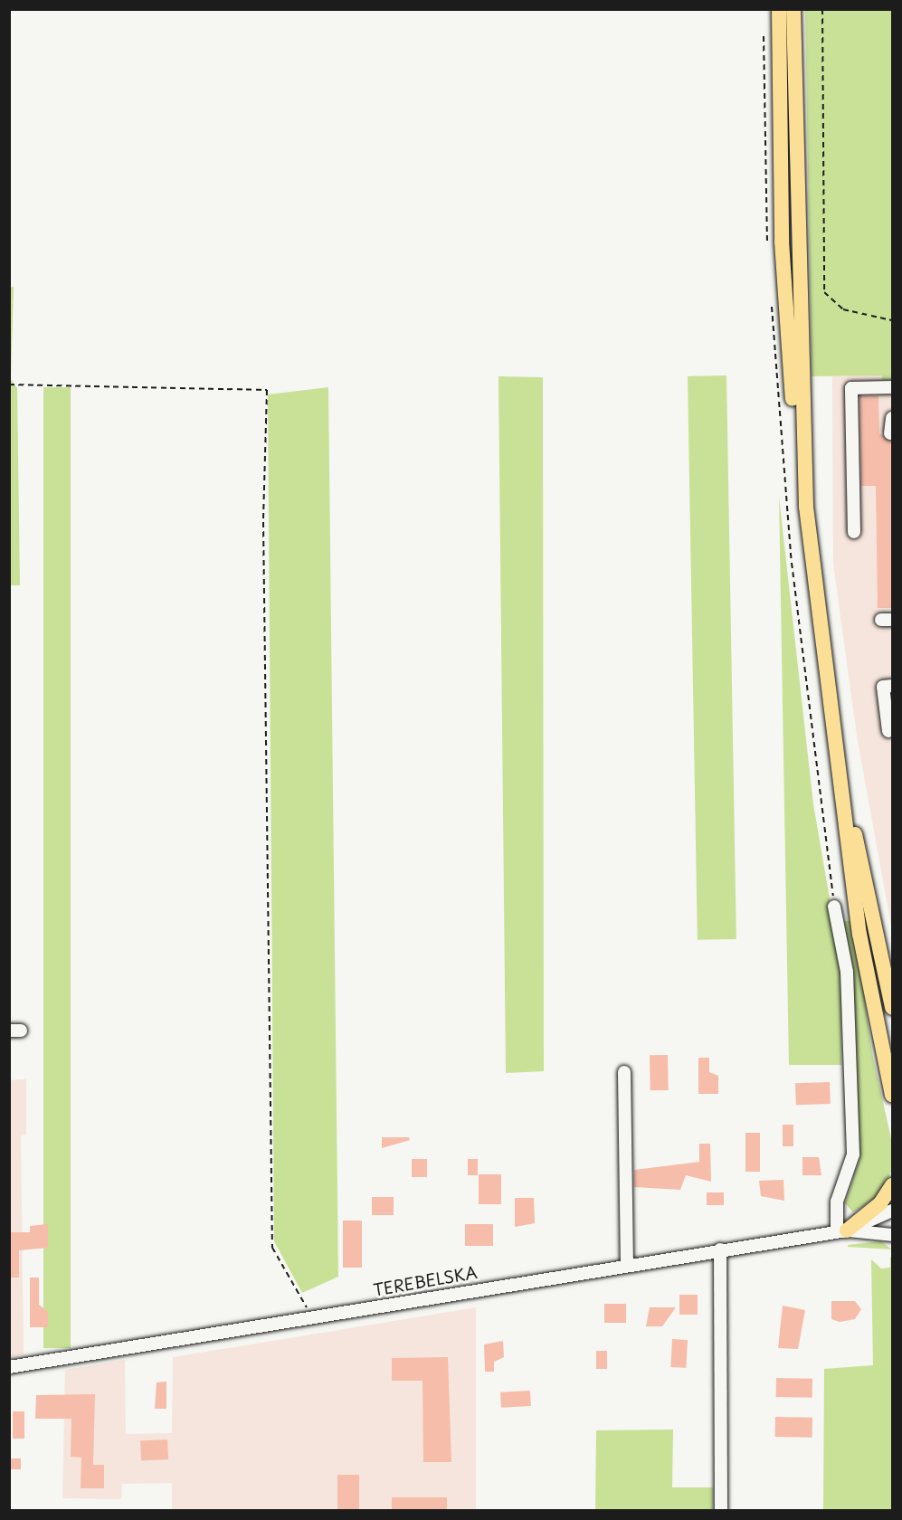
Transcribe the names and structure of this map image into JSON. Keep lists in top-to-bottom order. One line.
{"streets":{"street":["TEREBELSKA"]}}
